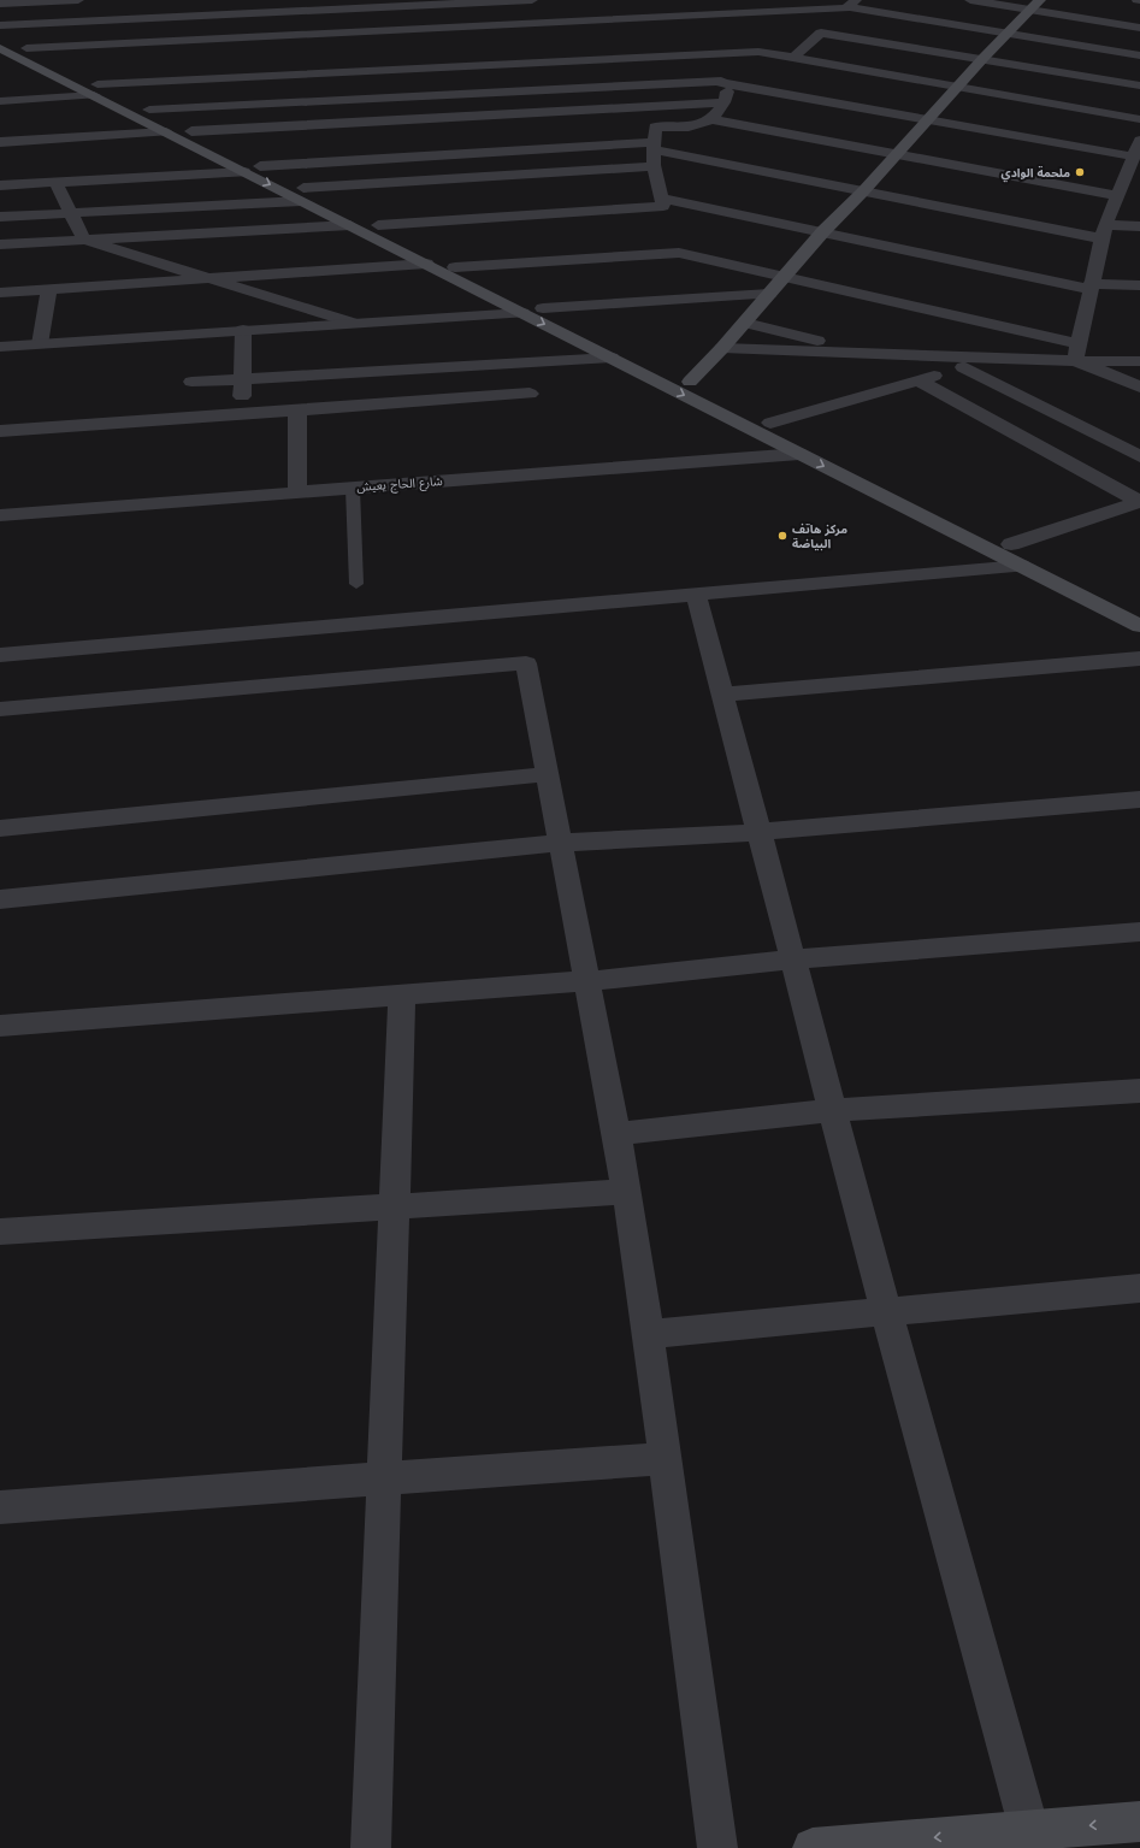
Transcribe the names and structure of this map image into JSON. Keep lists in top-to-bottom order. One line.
{"streets":{"street":["شارع الحاج يعيش"]},"places":["ملحمة الوادي","مركز هاتف البياضة"]}
